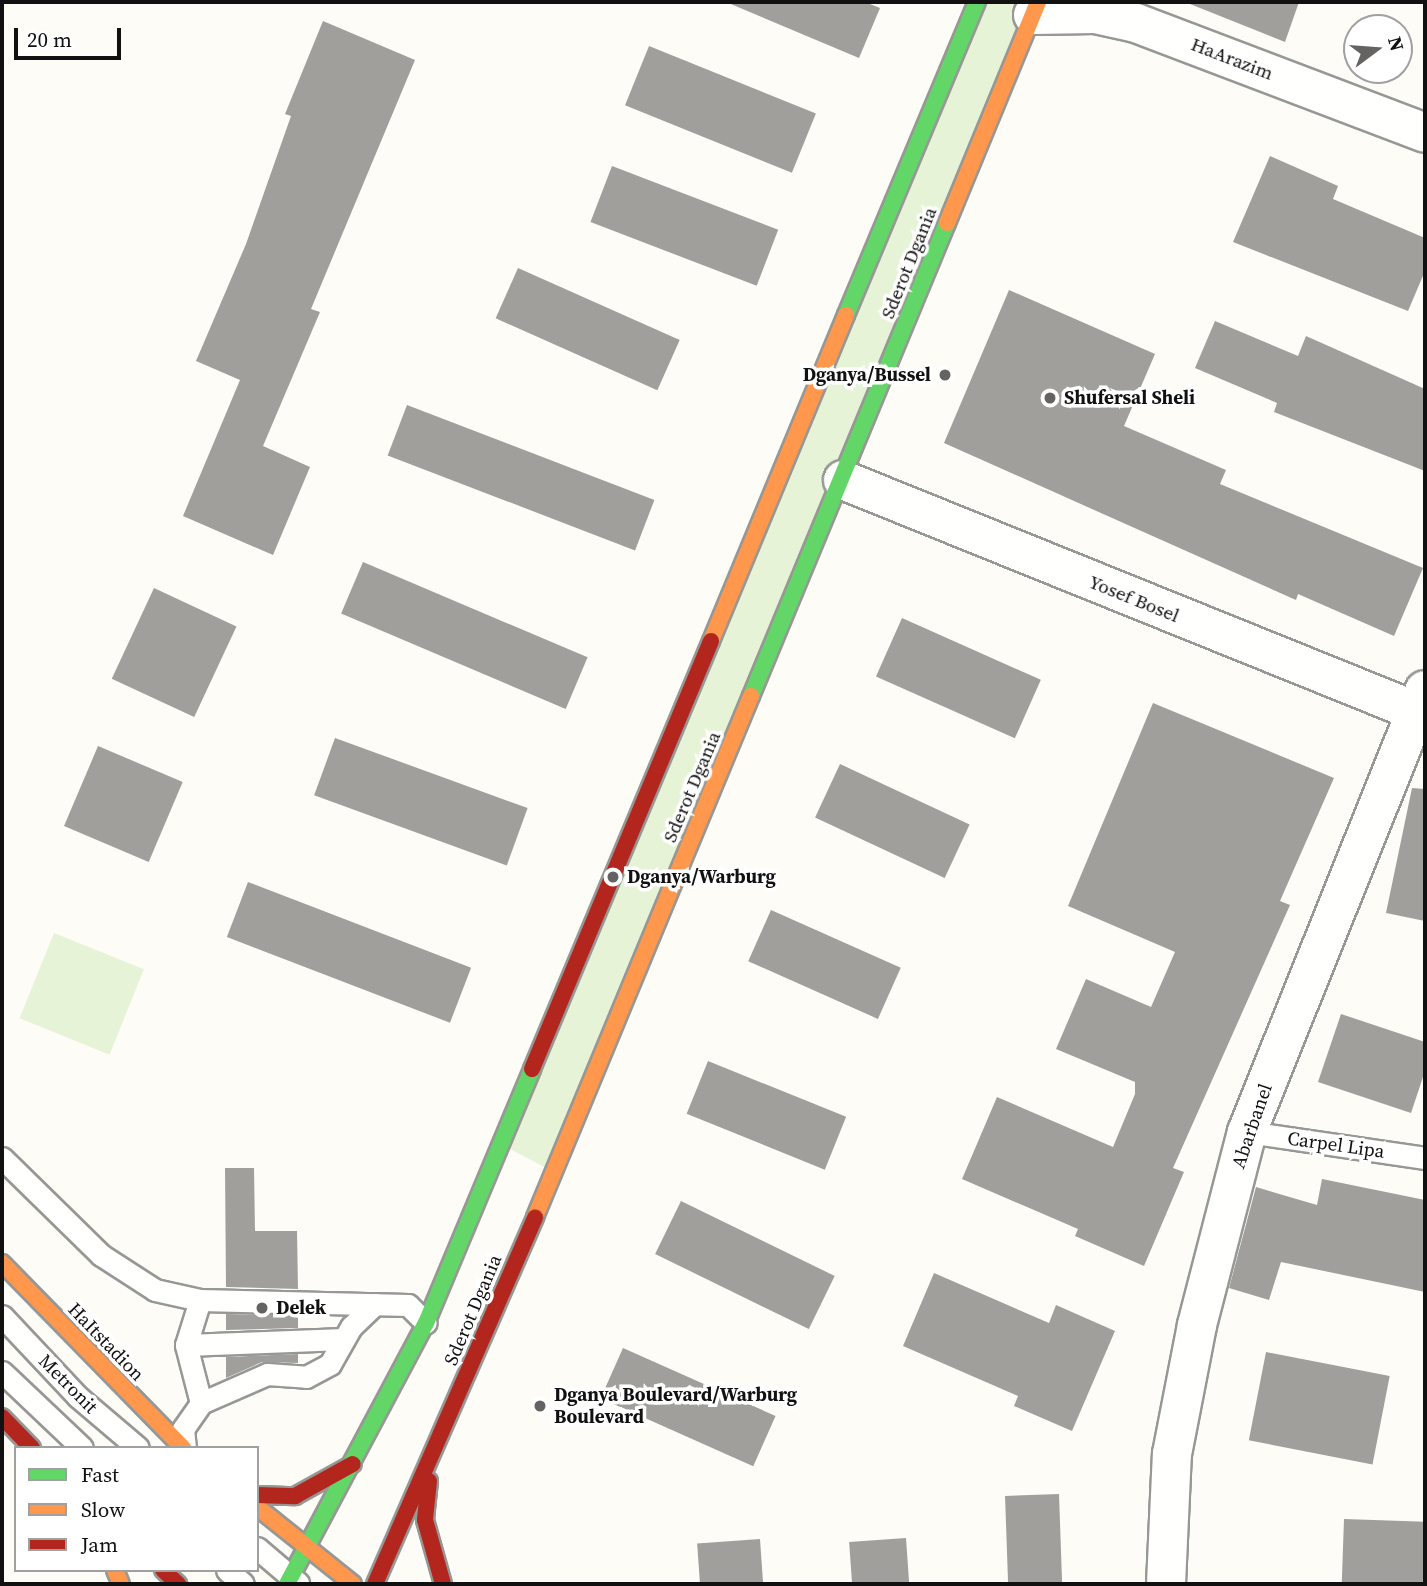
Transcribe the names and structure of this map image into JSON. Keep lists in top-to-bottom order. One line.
{"streets":{"street":["HaArazim","Sderot Dgania","Yosef Bosel","Abarbanel","HaItstadion"],"lane":["Carpel Lipa","Metronit"]},"crossings":[["HaArazim","Sderot Dgania"],["Sderot Dgania","Yosef Bosel"],["Yosef Bosel","Abarbanel"],["Abarbanel","Carpel Lipa"]],"places":["Dganya/Bussel","Shufersal Sheli","Dganya/Warburg","Delek","Dganya Boulevard/Warburg Boulevard"],"legend":["Fast","Slow","Jam"],"scale_bar":"20 m","north":"right"}
